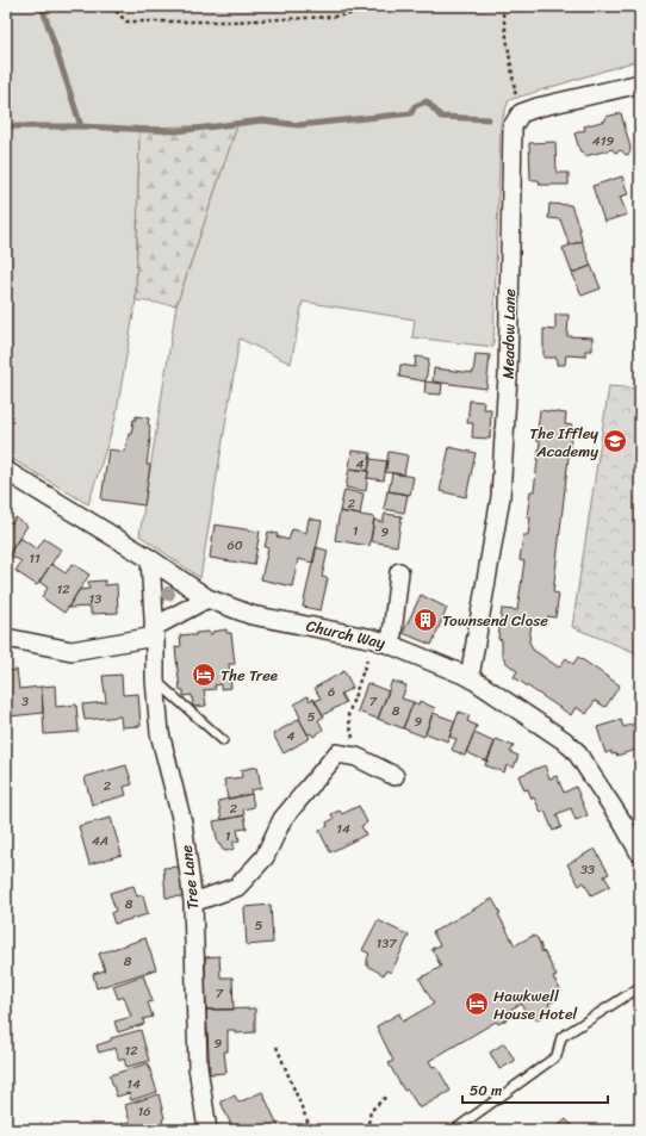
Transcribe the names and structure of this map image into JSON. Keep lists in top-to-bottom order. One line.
{"streets":{"street":["Meadow Lane","Church Way","Tree Lane"]},"crossings":[["Meadow Lane","Church Way"],["Church Way","Tree Lane"]],"places":{"school or university":["The Iffley Academy"],"building":["Townsend Close"],"hotel":["The Tree","Hawkwell House Hotel"]},"house_numbers":["419","4","2","1","9","60","11","12","13","6","3","7","8","5","9","4","2","2","14","1","4A","33","8","5","137","8","7","9","12","14","16"],"scale_bar":"50 m"}
